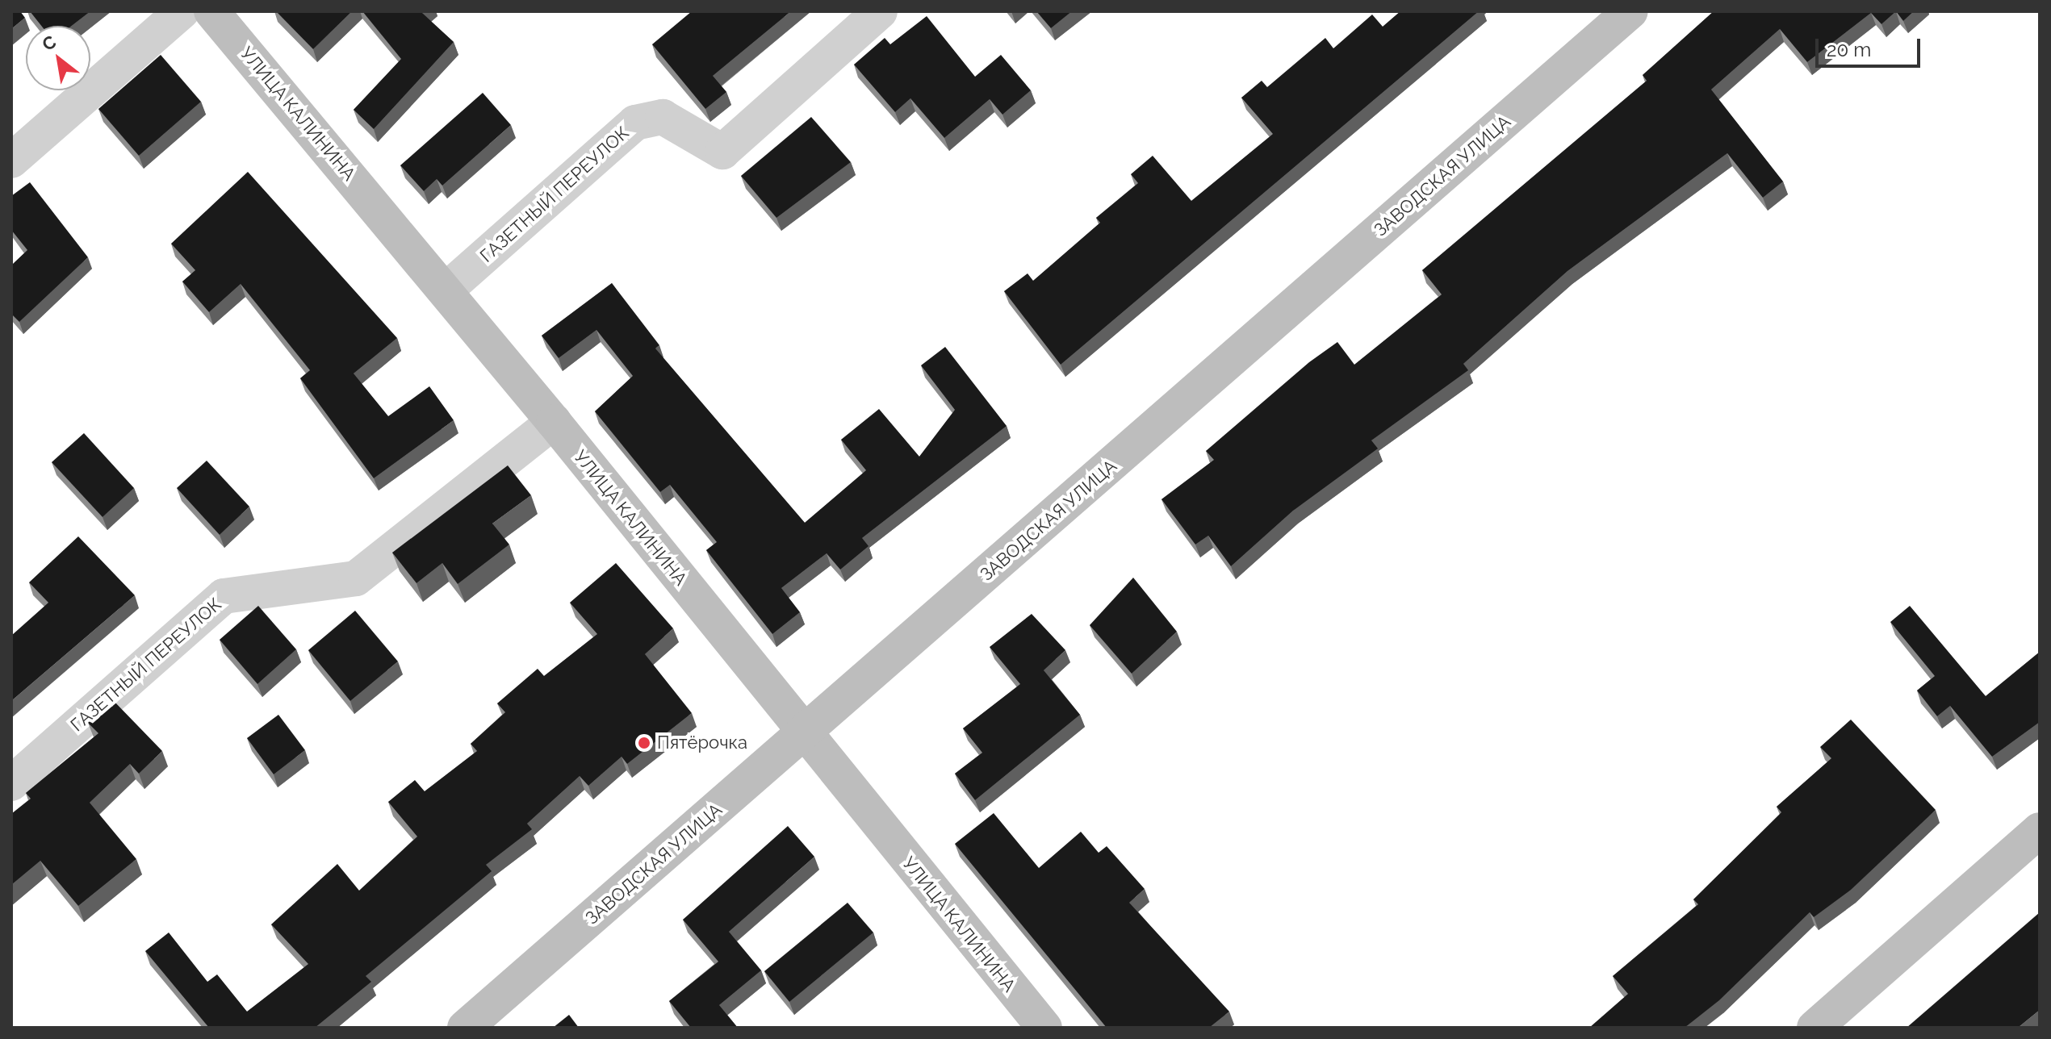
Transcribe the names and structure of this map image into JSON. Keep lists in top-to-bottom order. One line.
{"streets":{"main road":["УЛИЦА КАЛИНИНА","ЗАВОДСКАЯ УЛИЦА"],"street":["ГАЗЕТНЫЙ ПЕРЕУЛОК"]},"crossings":[["УЛИЦА КАЛИНИНА","ЗАВОДСКАЯ УЛИЦА"],["УЛИЦА КАЛИНИНА","ГАЗЕТНЫЙ ПЕРЕУЛОК"]],"places":["Пятёрочка"],"scale_bar":"20 m","north":"top left"}
